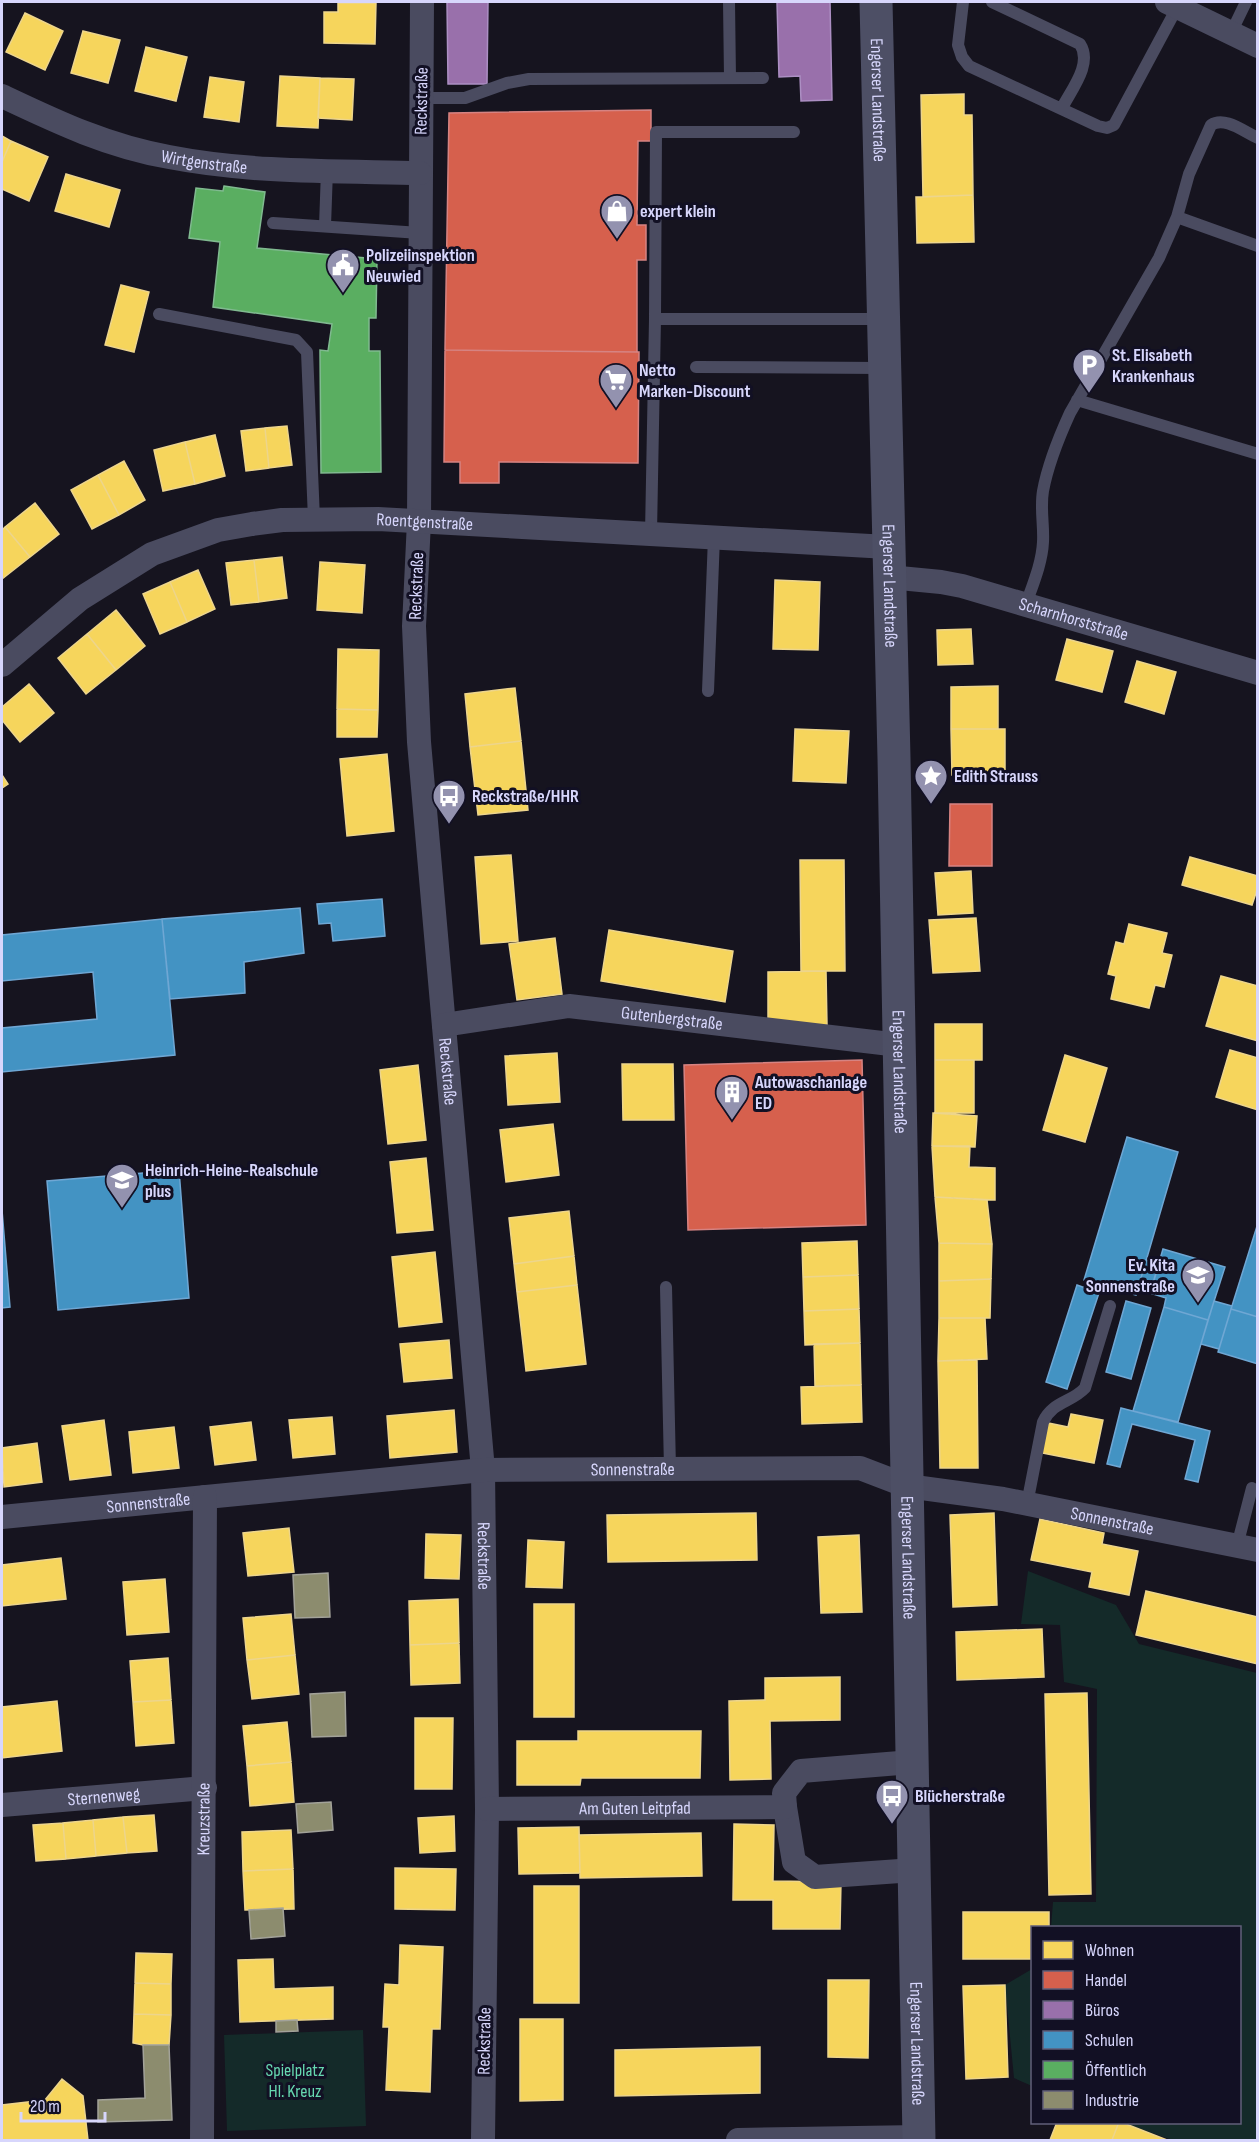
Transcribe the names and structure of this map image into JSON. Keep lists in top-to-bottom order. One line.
{"streets":{"main road":["Engerser Landstraße"],"street":["Reckstraße","Wirtgenstraße","Roentgenstraße","Scharnhorststraße","Gutenbergstraße","Sonnenstraße","Sternenweg","Am Guten Leitpfad","Kreuzstraße"]},"crossings":[["Engerser Landstraße","Roentgenstraße"],["Engerser Landstraße","Scharnhorststraße"],["Engerser Landstraße","Gutenbergstraße"],["Engerser Landstraße","Sonnenstraße"],["Reckstraße","Wirtgenstraße"],["Reckstraße","Roentgenstraße"],["Reckstraße","Gutenbergstraße"],["Reckstraße","Sonnenstraße"],["Reckstraße","Am Guten Leitpfad"],["Roentgenstraße","Scharnhorststraße"],["Sonnenstraße","Kreuzstraße"],["Sternenweg","Kreuzstraße"]],"parks":["Spielplatz Hl. Kreuz"],"places":{"shop":["expert klein"],"public building":["Polizeiinspektion Neuwied"],"parking":["St. Elisabeth Krankenhaus"],"supermarket":["Netto Marken-Discount"],"place":["Edith Strauss"],"bus stop":["Reckstraße/HHR","Blücherstraße"],"building":["Autowaschanlage ED"],"school or university":["Heinrich-Heine-Realschule plus","Ev. Kita Sonnenstraße"]},"legend":["Wohnen","Handel","Büros","Schulen","Öffentlich","Industrie"],"scale_bar":"20 m"}
